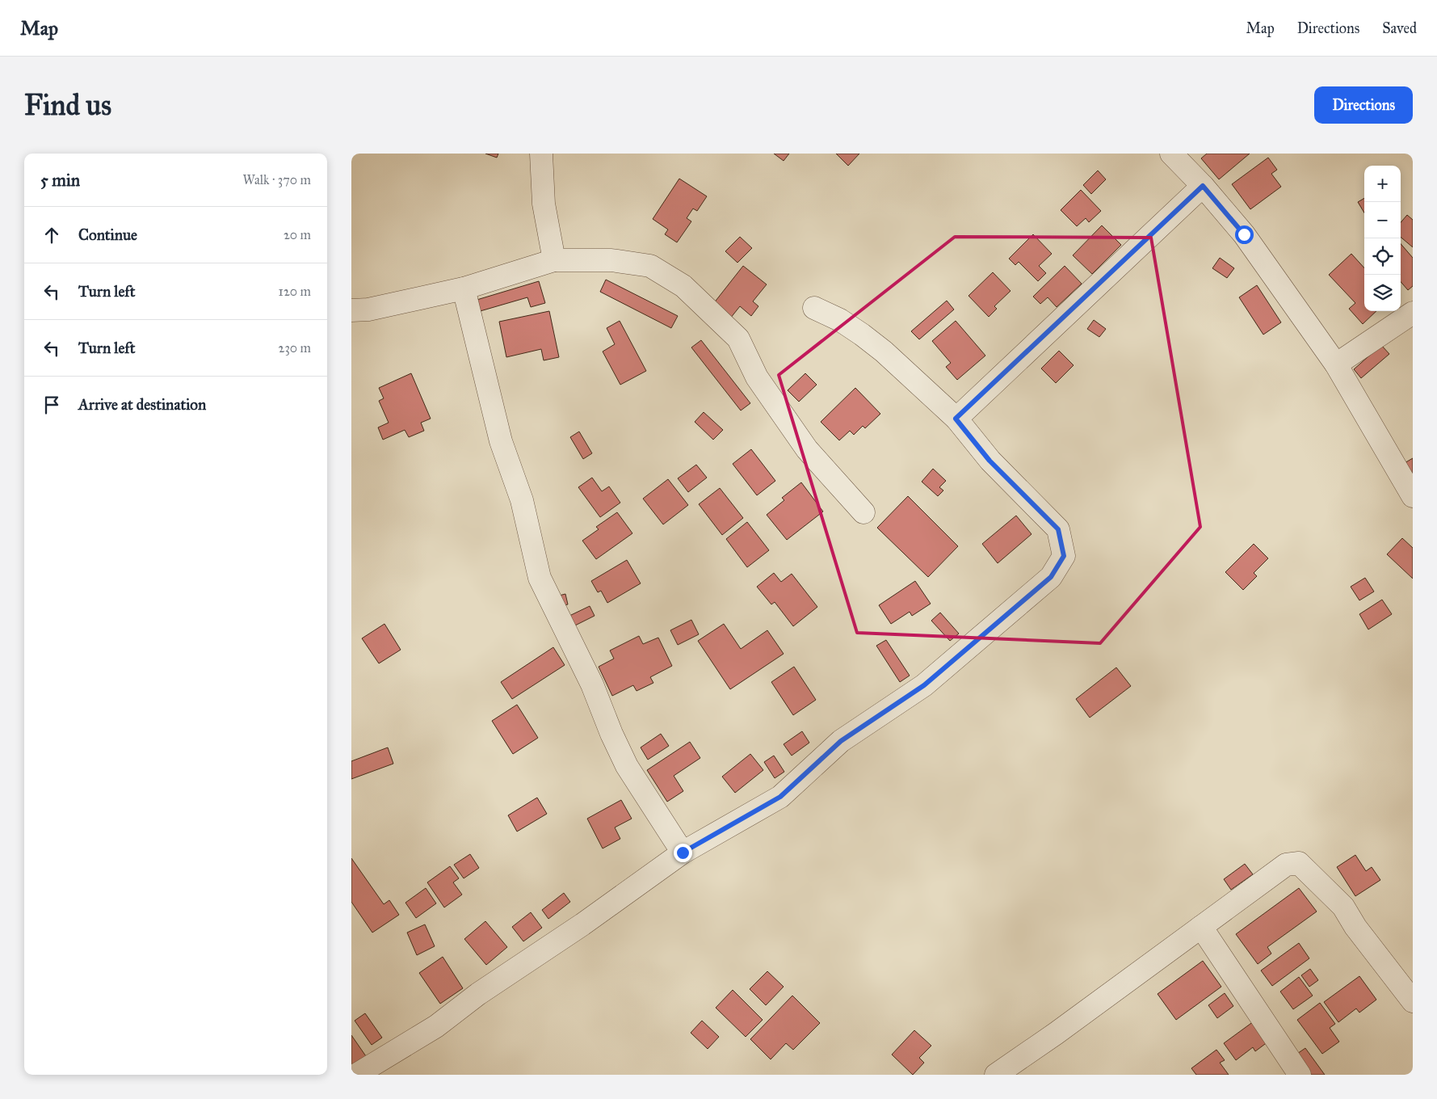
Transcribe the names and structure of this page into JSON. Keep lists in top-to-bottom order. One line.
{"page":{"header":"Map","nav":["Map","Directions","Saved"],"buttons":"Directions","title":"Find us","heading":["5 min","Walk · 370 m"],"map_buttons":["+","−"],"list":[["Continue","20 m"],["Turn left","120 m"],["Turn left","230 m"],"Arrive at destination"]}}
